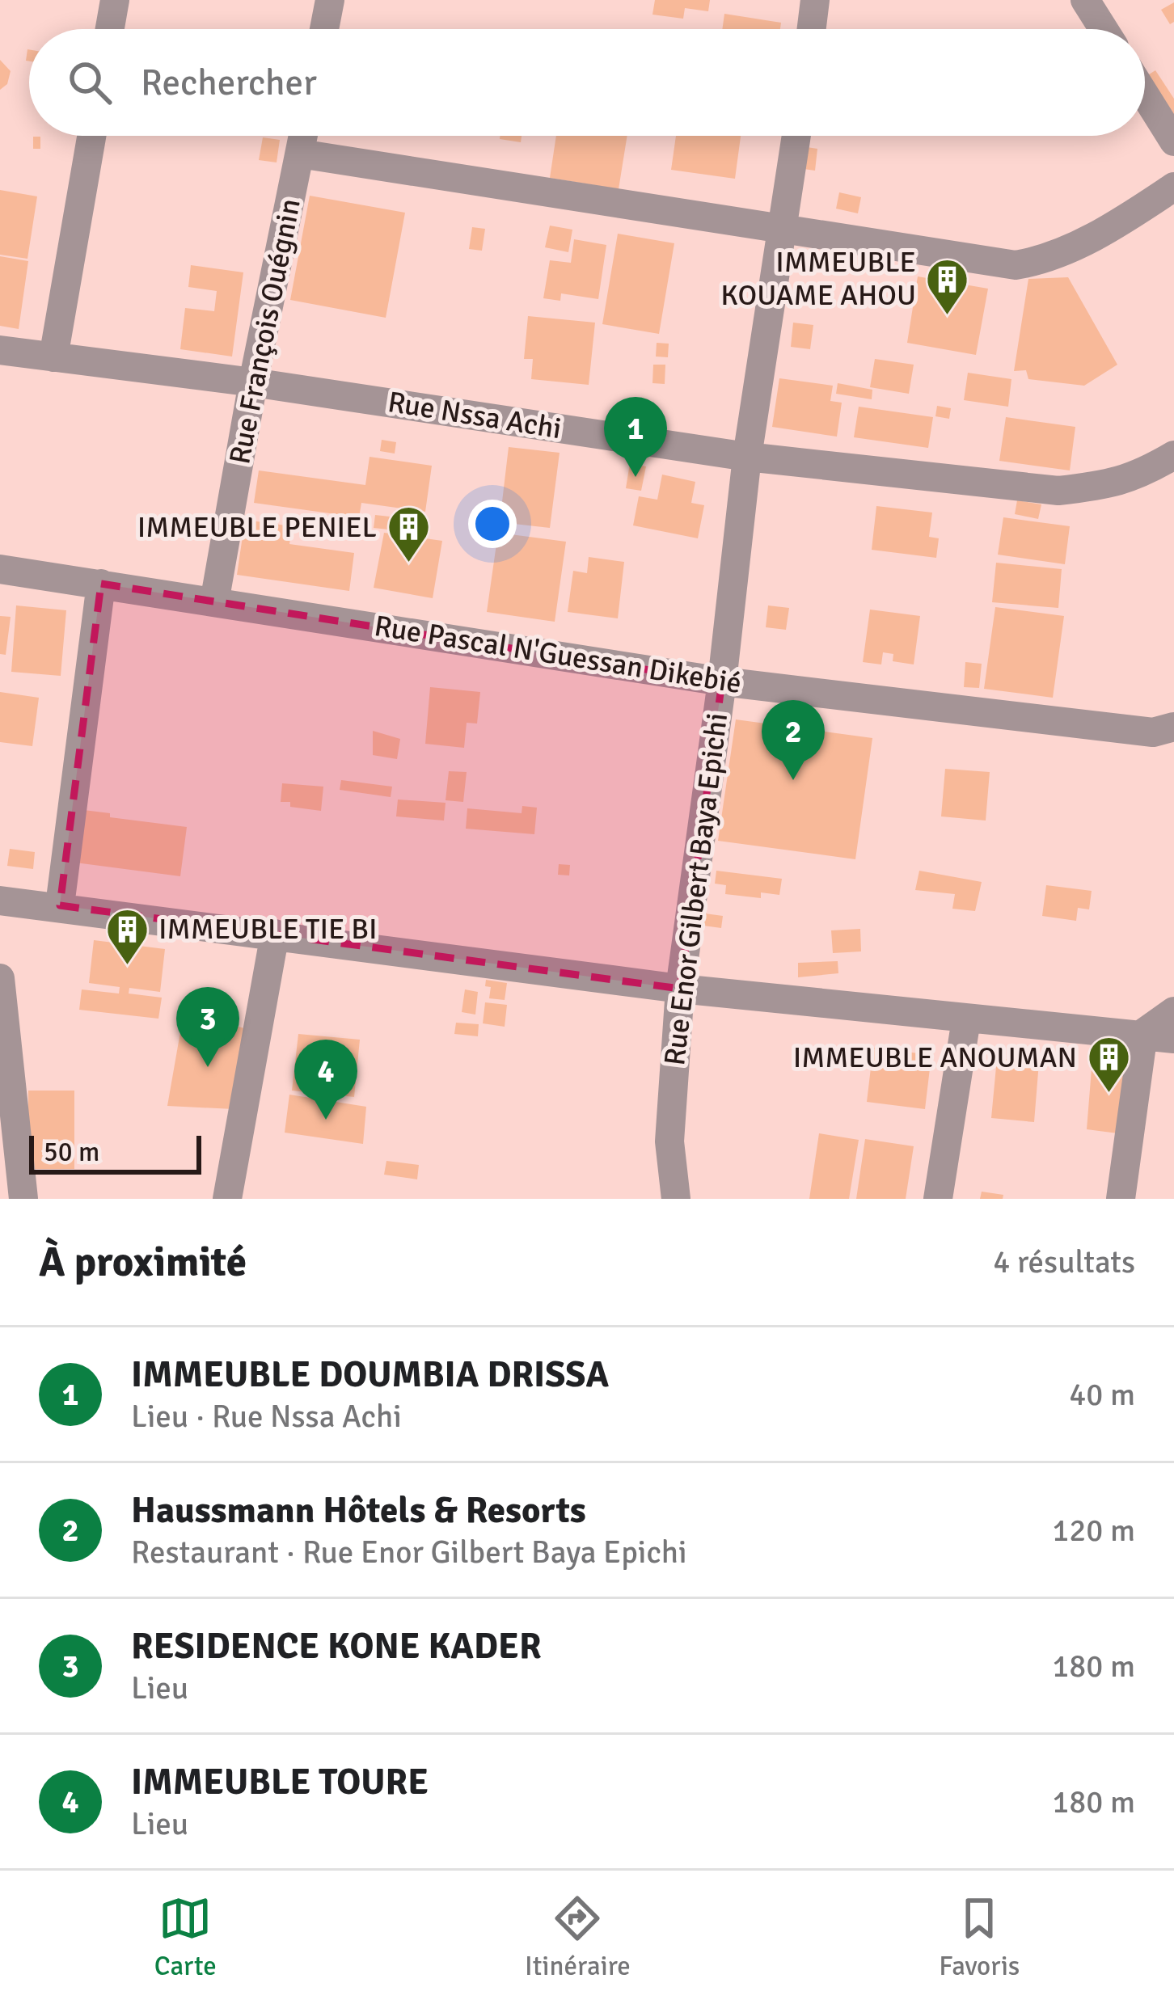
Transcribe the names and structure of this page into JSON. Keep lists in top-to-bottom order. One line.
{"streets":{"street":["Rue François Ouégnin","Rue Nssa Achi","Rue Pascal N'Guessan Dikebié","Rue Enor Gilbert Baya Epichi"]},"crossings":[["Rue François Ouégnin","Rue Nssa Achi"],["Rue François Ouégnin","Rue Pascal N'Guessan Dikebié"],["Rue Nssa Achi","Rue Enor Gilbert Baya Epichi"],["Rue Pascal N'Guessan Dikebié","Rue Enor Gilbert Baya Epichi"]],"places":{"building":["IMMEUBLE KOUAME AHOU","IMMEUBLE PENIEL","IMMEUBLE TIE BI","IMMEUBLE ANOUMAN"]},"scale_bar":"50 m","page":{"search":"Rechercher","pins":["1","2","3","4"],"scale":"50 m","heading":["À proximité","4 résultats"],"list":[{"mark":"1","name":"IMMEUBLE DOUMBIA DRISSA","note":"Lieu · Rue Nssa Achi","value":"40 m"},{"mark":"2","name":"Haussmann Hôtels & Resorts","note":"Restaurant · Rue Enor Gilbert Baya Epichi","value":"120 m"},{"mark":"3","name":"RESIDENCE KONE KADER","note":"Lieu","value":"180 m"},{"mark":"4","name":"IMMEUBLE TOURE","note":"Lieu","value":"180 m"}],"nav":["Carte","Itinéraire","Favoris"]}}
